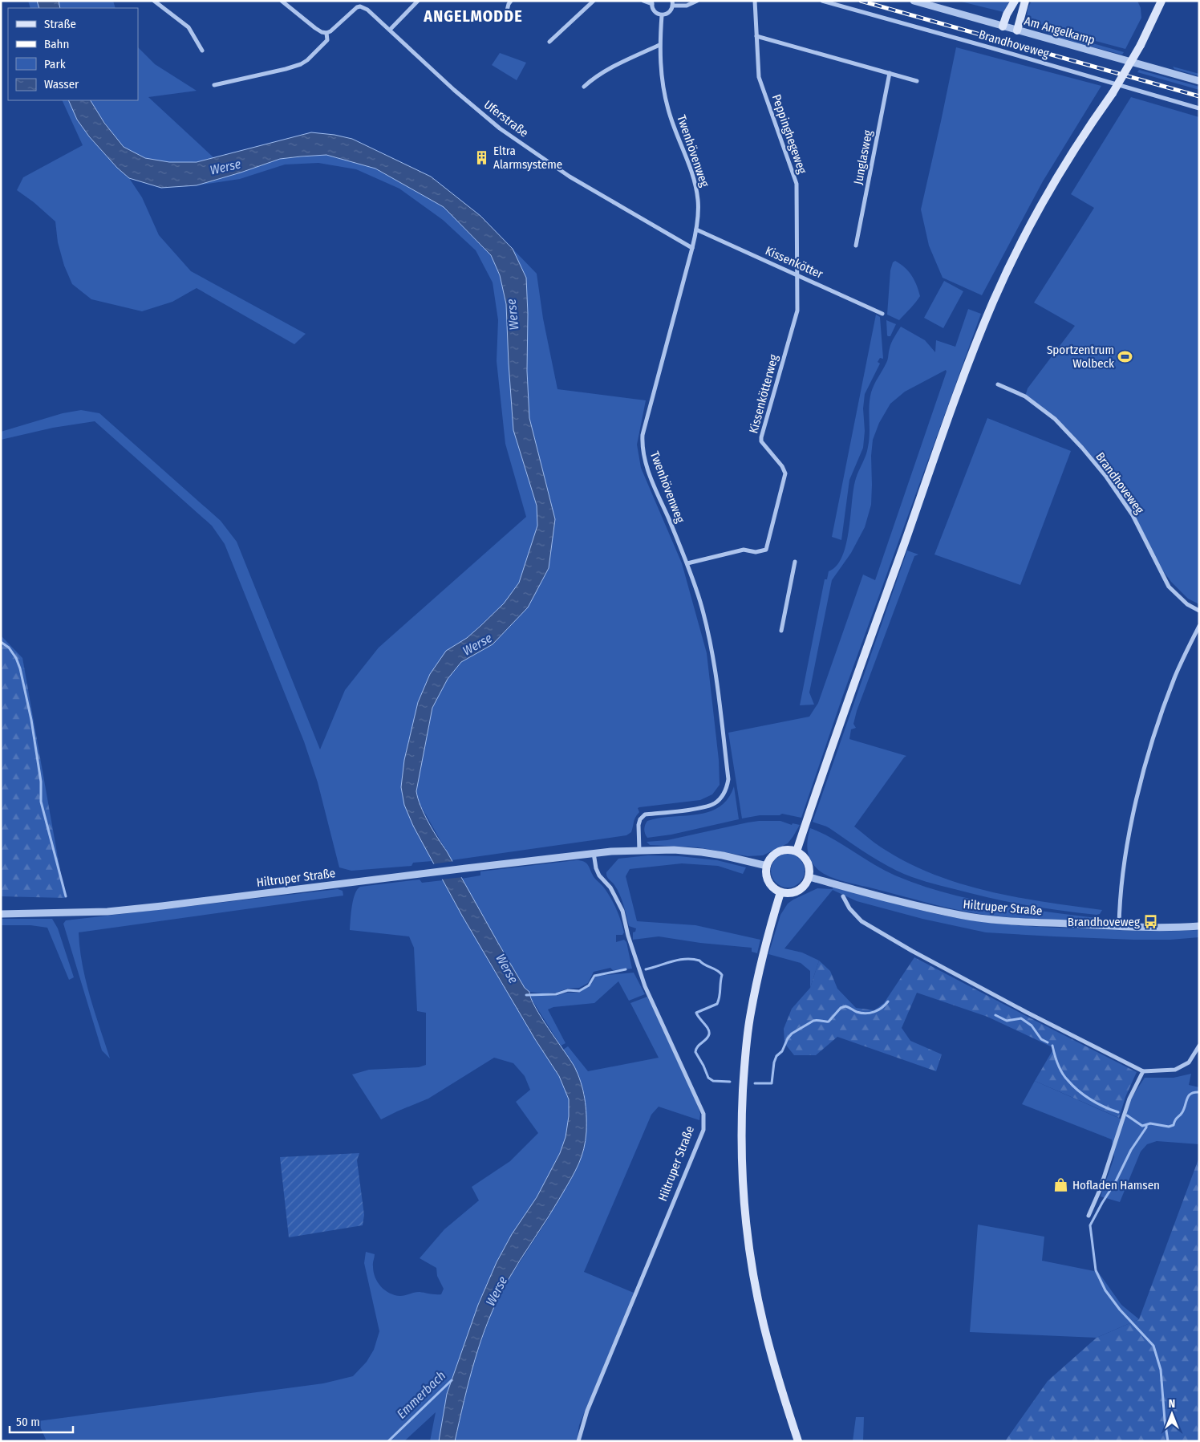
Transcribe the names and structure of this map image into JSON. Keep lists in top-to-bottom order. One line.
{"streets":{"street":["Am Angelkamp","Brandhoveweg","Uferstraße","Peppinghegeweg","Twenhövenweg","Junglasweg","Kissenkötter","Kissenkötterweg","Hiltruper Straße"]},"crossings":[["Uferstraße","Twenhövenweg"],["Peppinghegeweg","Kissenkötter"],["Peppinghegeweg","Kissenkötterweg"],["Twenhövenweg","Kissenkötter"],["Twenhövenweg","Kissenkötterweg"],["Twenhövenweg","Hiltruper Straße"],["Kissenkötter","Kissenkötterweg"]],"districts":["ANGELMODDE"],"water":["Werse","Emmerbach"],"places":{"building":["Eltra Alarmsysteme"],"sports":["Sportzentrum Wolbeck"],"bus stop":["Brandhoveweg"],"shop":["Hofladen Hamsen"]},"legend":["Straße","Bahn","Park","Wasser"],"scale_bar":"50 m","north":"top"}
